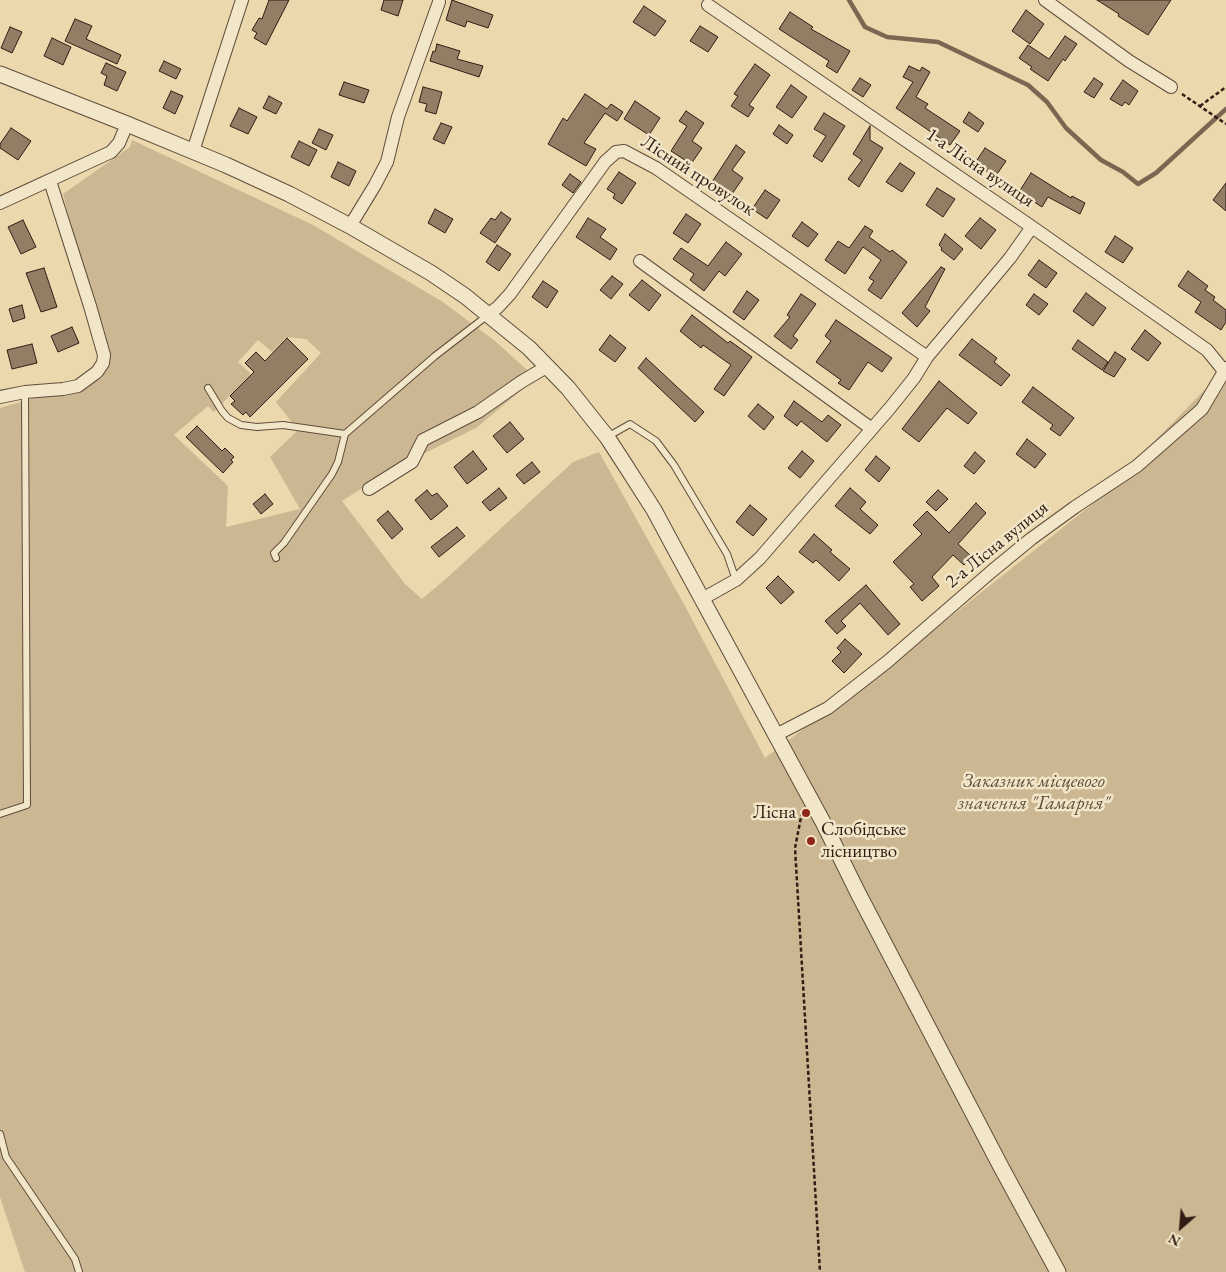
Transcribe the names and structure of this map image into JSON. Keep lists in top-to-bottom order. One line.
{"streets":{"street":["1-а Лісна вулиця","Лісний провулок","2-а Лісна вулиця"]},"crossings":[["1-а Лісна вулиця","2-а Лісна вулиця"]],"parks":["Заказник місцевого значення \"Гамарня\""],"places":["Лісна","Слобідське лісництво"],"north":"bottom left"}
